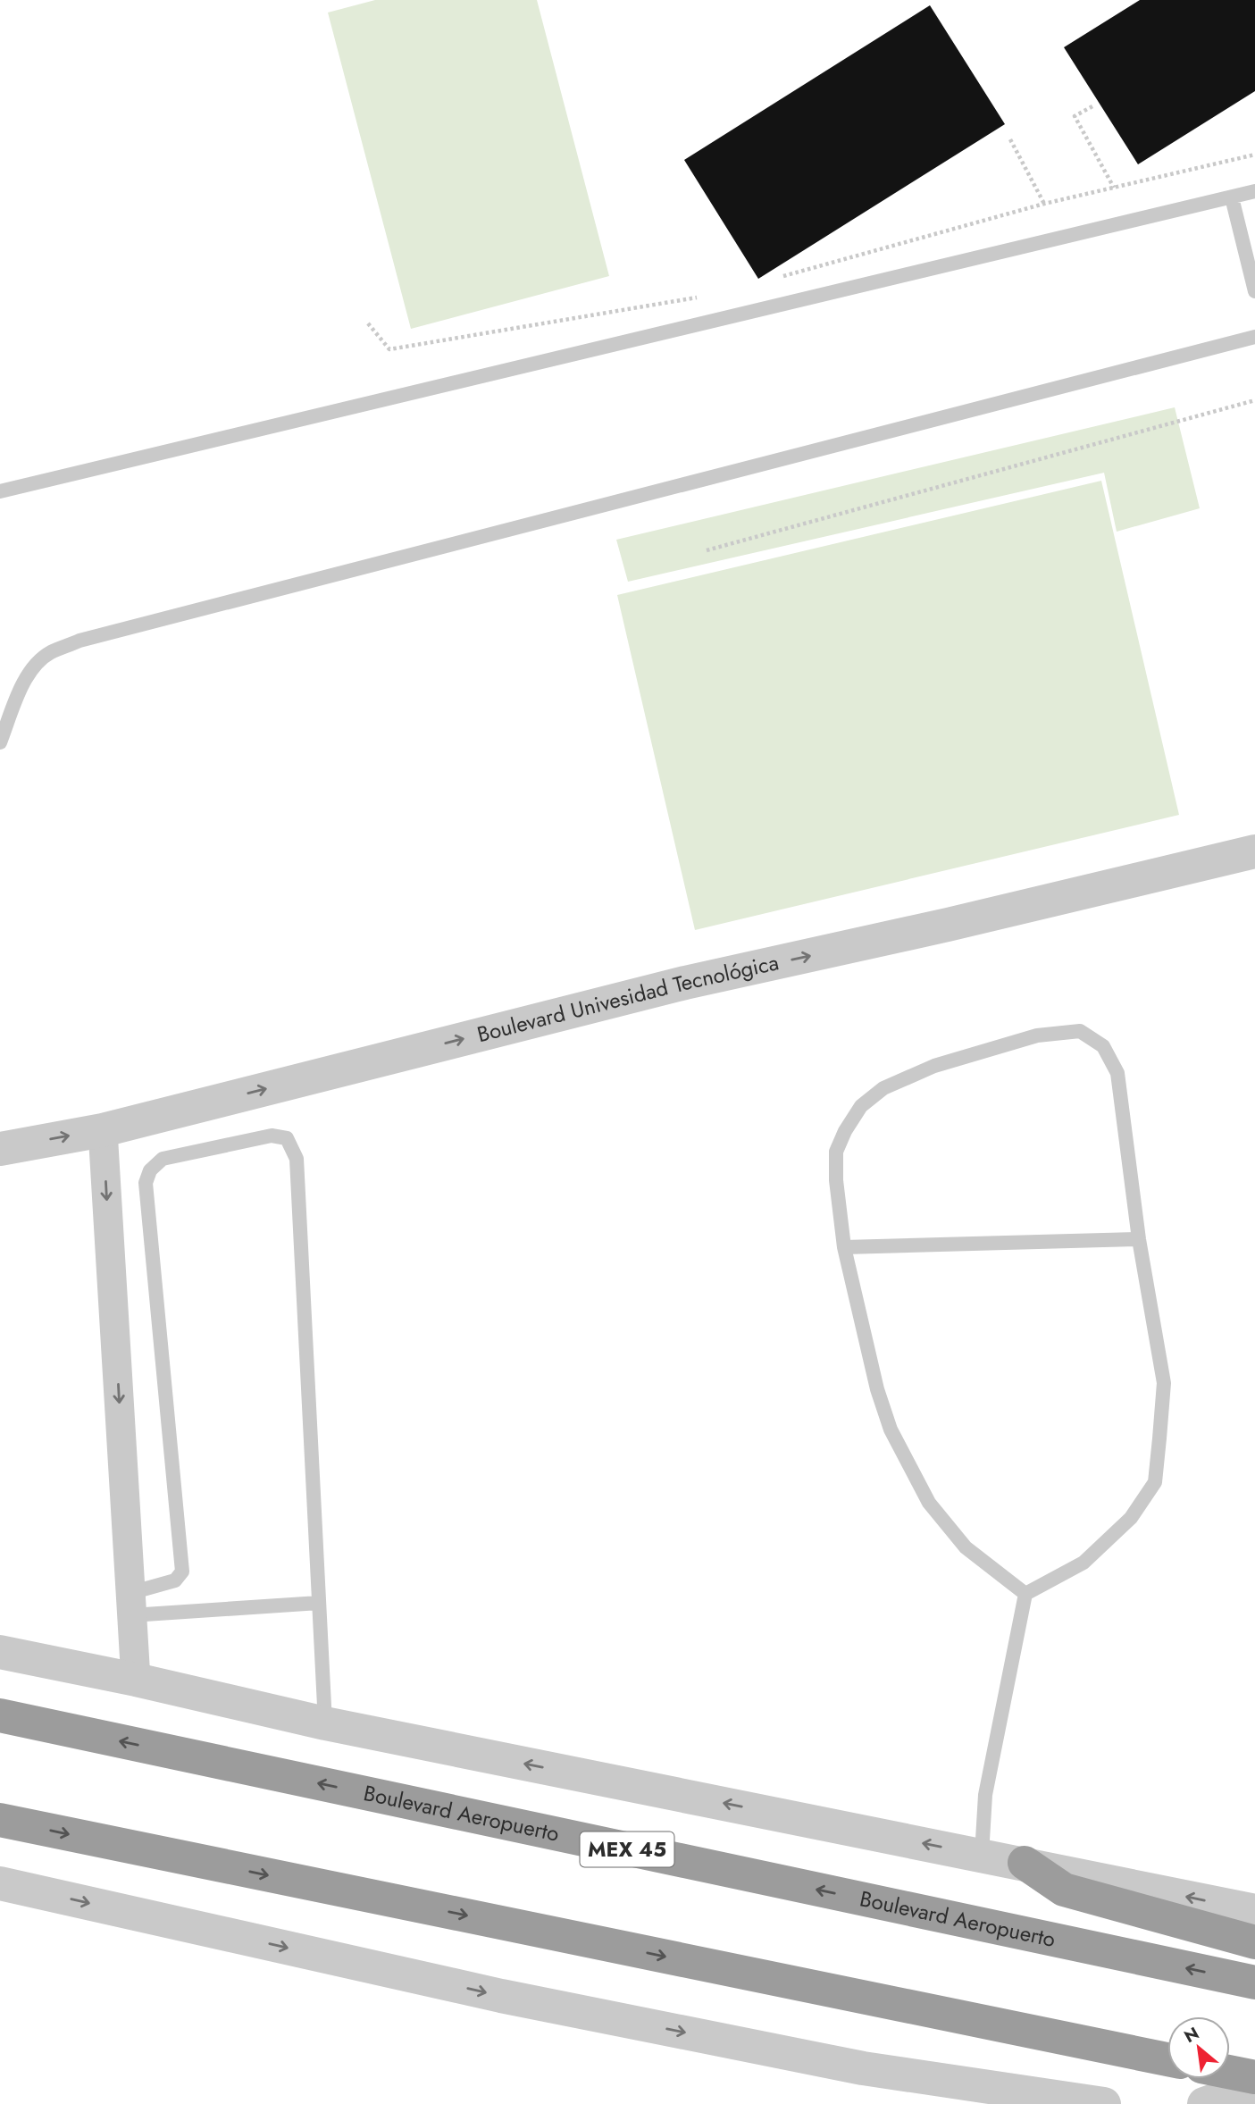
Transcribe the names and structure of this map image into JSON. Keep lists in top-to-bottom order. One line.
{"streets":{"highway":["Boulevard Aeropuerto","MEX 45"],"street":["Boulevard Univesidad Tecnológica"]},"one_way":["Boulevard Univesidad Tecnológica"],"north":"top left"}
